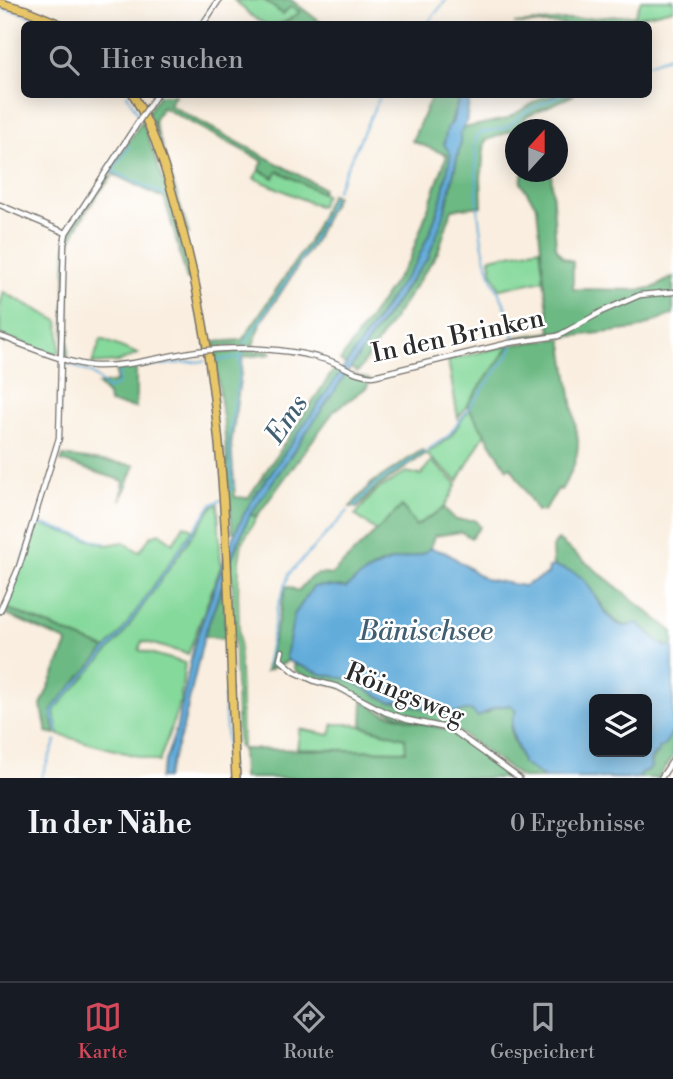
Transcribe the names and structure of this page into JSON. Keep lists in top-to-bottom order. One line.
{"streets":{"street":["In den Brinken","Röingsweg"]},"water":["Ems","Bänischsee"],"north":"top","page":{"search":"Hier suchen","heading":["In der Nähe","0 Ergebnisse"],"nav":["Karte","Route","Gespeichert"]}}
